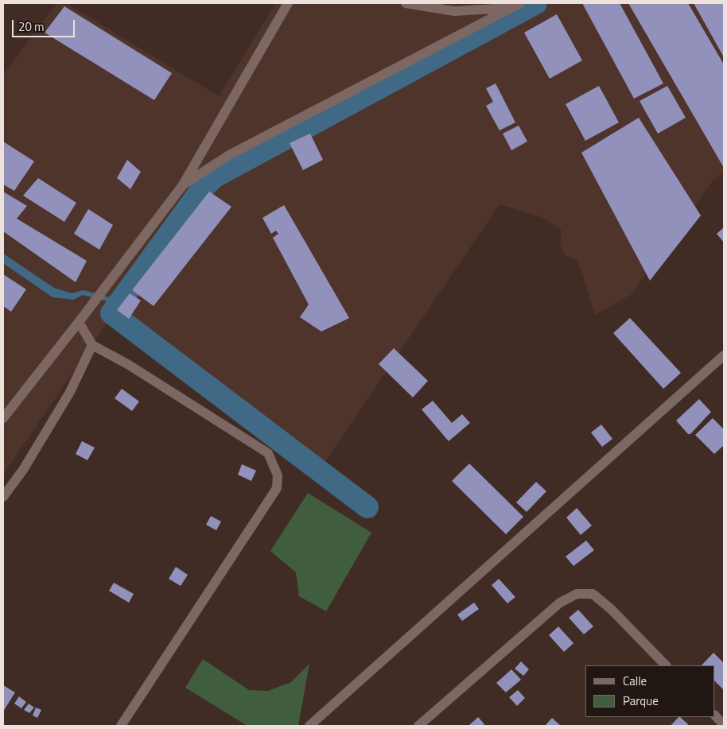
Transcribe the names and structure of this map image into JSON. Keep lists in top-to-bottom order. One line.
{"legend":["Calle","Parque"],"scale_bar":"20 m"}
